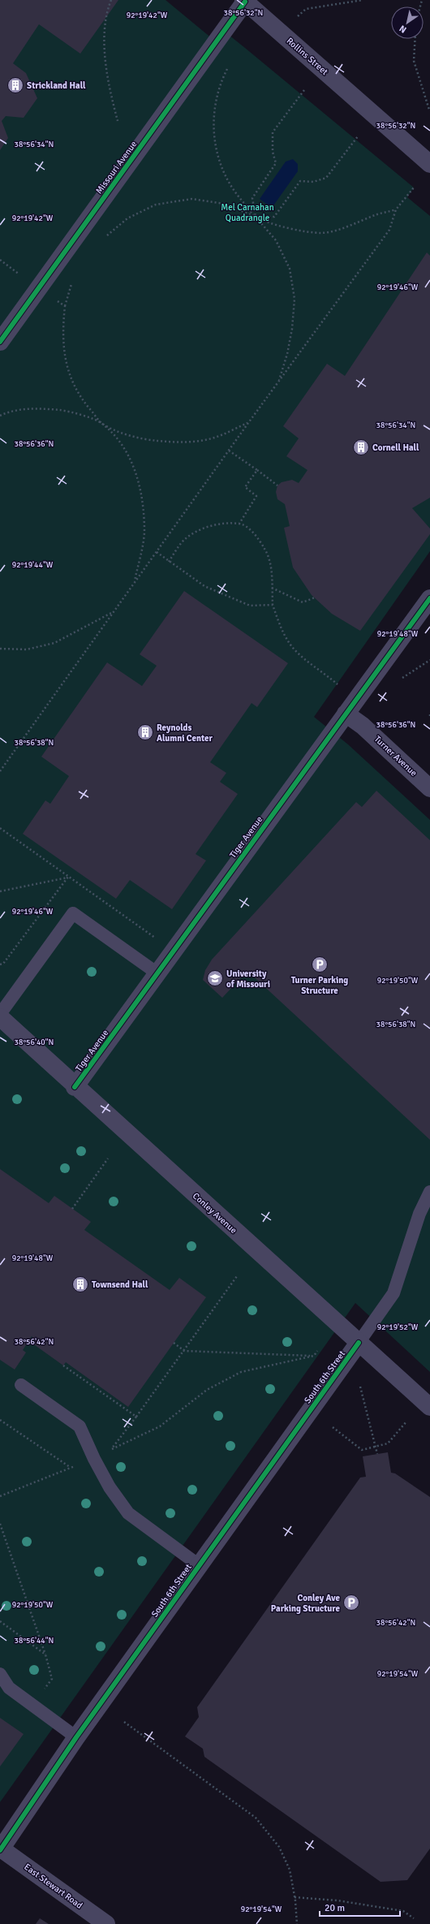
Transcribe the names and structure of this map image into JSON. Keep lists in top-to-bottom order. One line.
{"streets":{"street":["Rollins Street","Missouri Avenue","Turner Avenue","Tiger Avenue","Conley Avenue","South 6th Street","East Stewart Road"]},"crossings":[["Rollins Street","Missouri Avenue"],["Turner Avenue","Tiger Avenue"],["Tiger Avenue","Conley Avenue"],["Conley Avenue","South 6th Street"],["South 6th Street","East Stewart Road"]],"parks":["Mel Carnahan Quadrangle"],"places":{"building":["Strickland Hall","Cornell Hall","Reynolds Alumni Center","Townsend Hall"],"parking":["Turner Parking Structure","Conley Ave Parking Structure"],"school or university":["University of Missouri"]},"scale_bar":"20 m","north":"bottom left","coordinates":["38°56'32\"N","92°19'42\"W","38°56'34\"N","92°19'46\"W","38°56'36\"N","92°19'44\"W","92°19'48\"W","38°56'38\"N","92°19'50\"W","38°56'40\"N","92°19'52\"W","38°56'42\"N","38°56'44\"N","92°19'54\"W"]}
